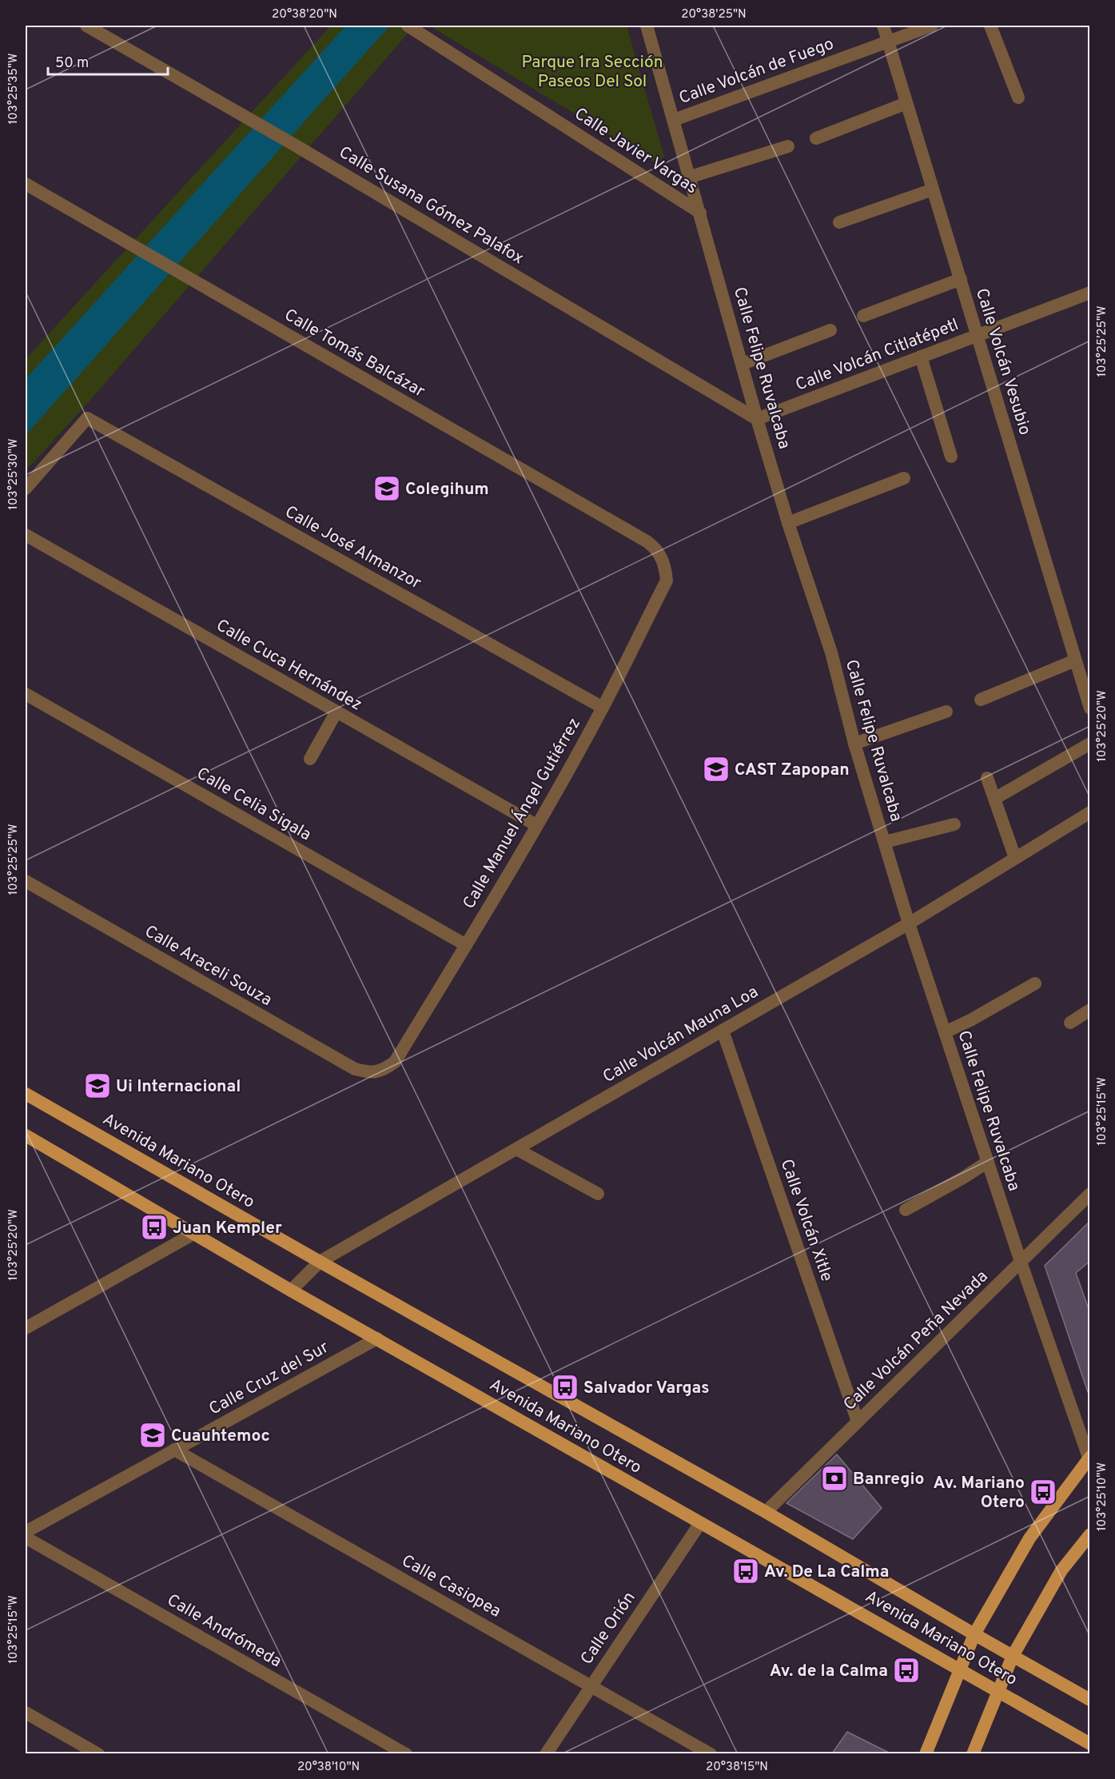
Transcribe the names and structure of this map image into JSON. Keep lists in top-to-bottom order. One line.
{"streets":{"main road":["Avenida Mariano Otero"],"street":["Calle Volcán de Fuego","Calle Javier Vargas","Calle Susana Gómez Palafox","Calle Tomás Balcázar","Calle Volcán Citlatépetl","Calle Volcán Vesubio","Calle Felipe Ruvalcaba","Calle José Almanzor","Calle Cuca Hernández","Calle Celia Sigala","Calle Manuel Ángel Gutiérrez","Calle Araceli Souza","Calle Volcán Mauna Loa","Calle Volcán Xitle","Calle Volcán Peña Nevada","Calle Cruz del Sur","Calle Casiopea","Calle Orión","Calle Andrómeda"]},"crossings":[["Calle Volcán de Fuego","Calle Volcán Vesubio"],["Calle Volcán de Fuego","Calle Felipe Ruvalcaba"],["Calle Javier Vargas","Calle Felipe Ruvalcaba"],["Calle Susana Gómez Palafox","Calle Volcán Citlatépetl"],["Calle Susana Gómez Palafox","Calle Felipe Ruvalcaba"],["Calle Tomás Balcázar","Calle Manuel Ángel Gutiérrez"],["Calle Volcán Citlatépetl","Calle Volcán Vesubio"],["Calle Volcán Citlatépetl","Calle Felipe Ruvalcaba"],["Calle Felipe Ruvalcaba","Calle Volcán Mauna Loa"],["Calle Felipe Ruvalcaba","Calle Volcán Peña Nevada"],["Calle José Almanzor","Calle Manuel Ángel Gutiérrez"],["Calle Cuca Hernández","Calle Manuel Ángel Gutiérrez"],["Calle Celia Sigala","Calle Manuel Ángel Gutiérrez"],["Calle Manuel Ángel Gutiérrez","Calle Araceli Souza"],["Calle Volcán Mauna Loa","Avenida Mariano Otero"],["Calle Volcán Mauna Loa","Calle Volcán Xitle"],["Avenida Mariano Otero","Calle Volcán Peña Nevada"],["Avenida Mariano Otero","Calle Cruz del Sur"],["Avenida Mariano Otero","Calle Orión"],["Calle Volcán Xitle","Calle Volcán Peña Nevada"],["Calle Cruz del Sur","Calle Casiopea"],["Calle Casiopea","Calle Orión"]],"parks":["Parque 1ra Sección Paseos Del Sol"],"places":{"school or university":["Colegihum","CAST Zapopan","Ui Internacional","Cuauhtemoc"],"bus stop":["Juan Kempler","Salvador Vargas","Av. Mariano Otero","Av. De La Calma","Av. de la Calma"],"bank":["Banregio"]},"scale_bar":"50 m","coordinates":["20°38'20\"N","20°38'25\"N","103°25'35\"W","103°25'25\"W","103°25'30\"W","103°25'20\"W","103°25'15\"W","103°25'10\"W","20°38'10\"N","20°38'15\"N"]}
